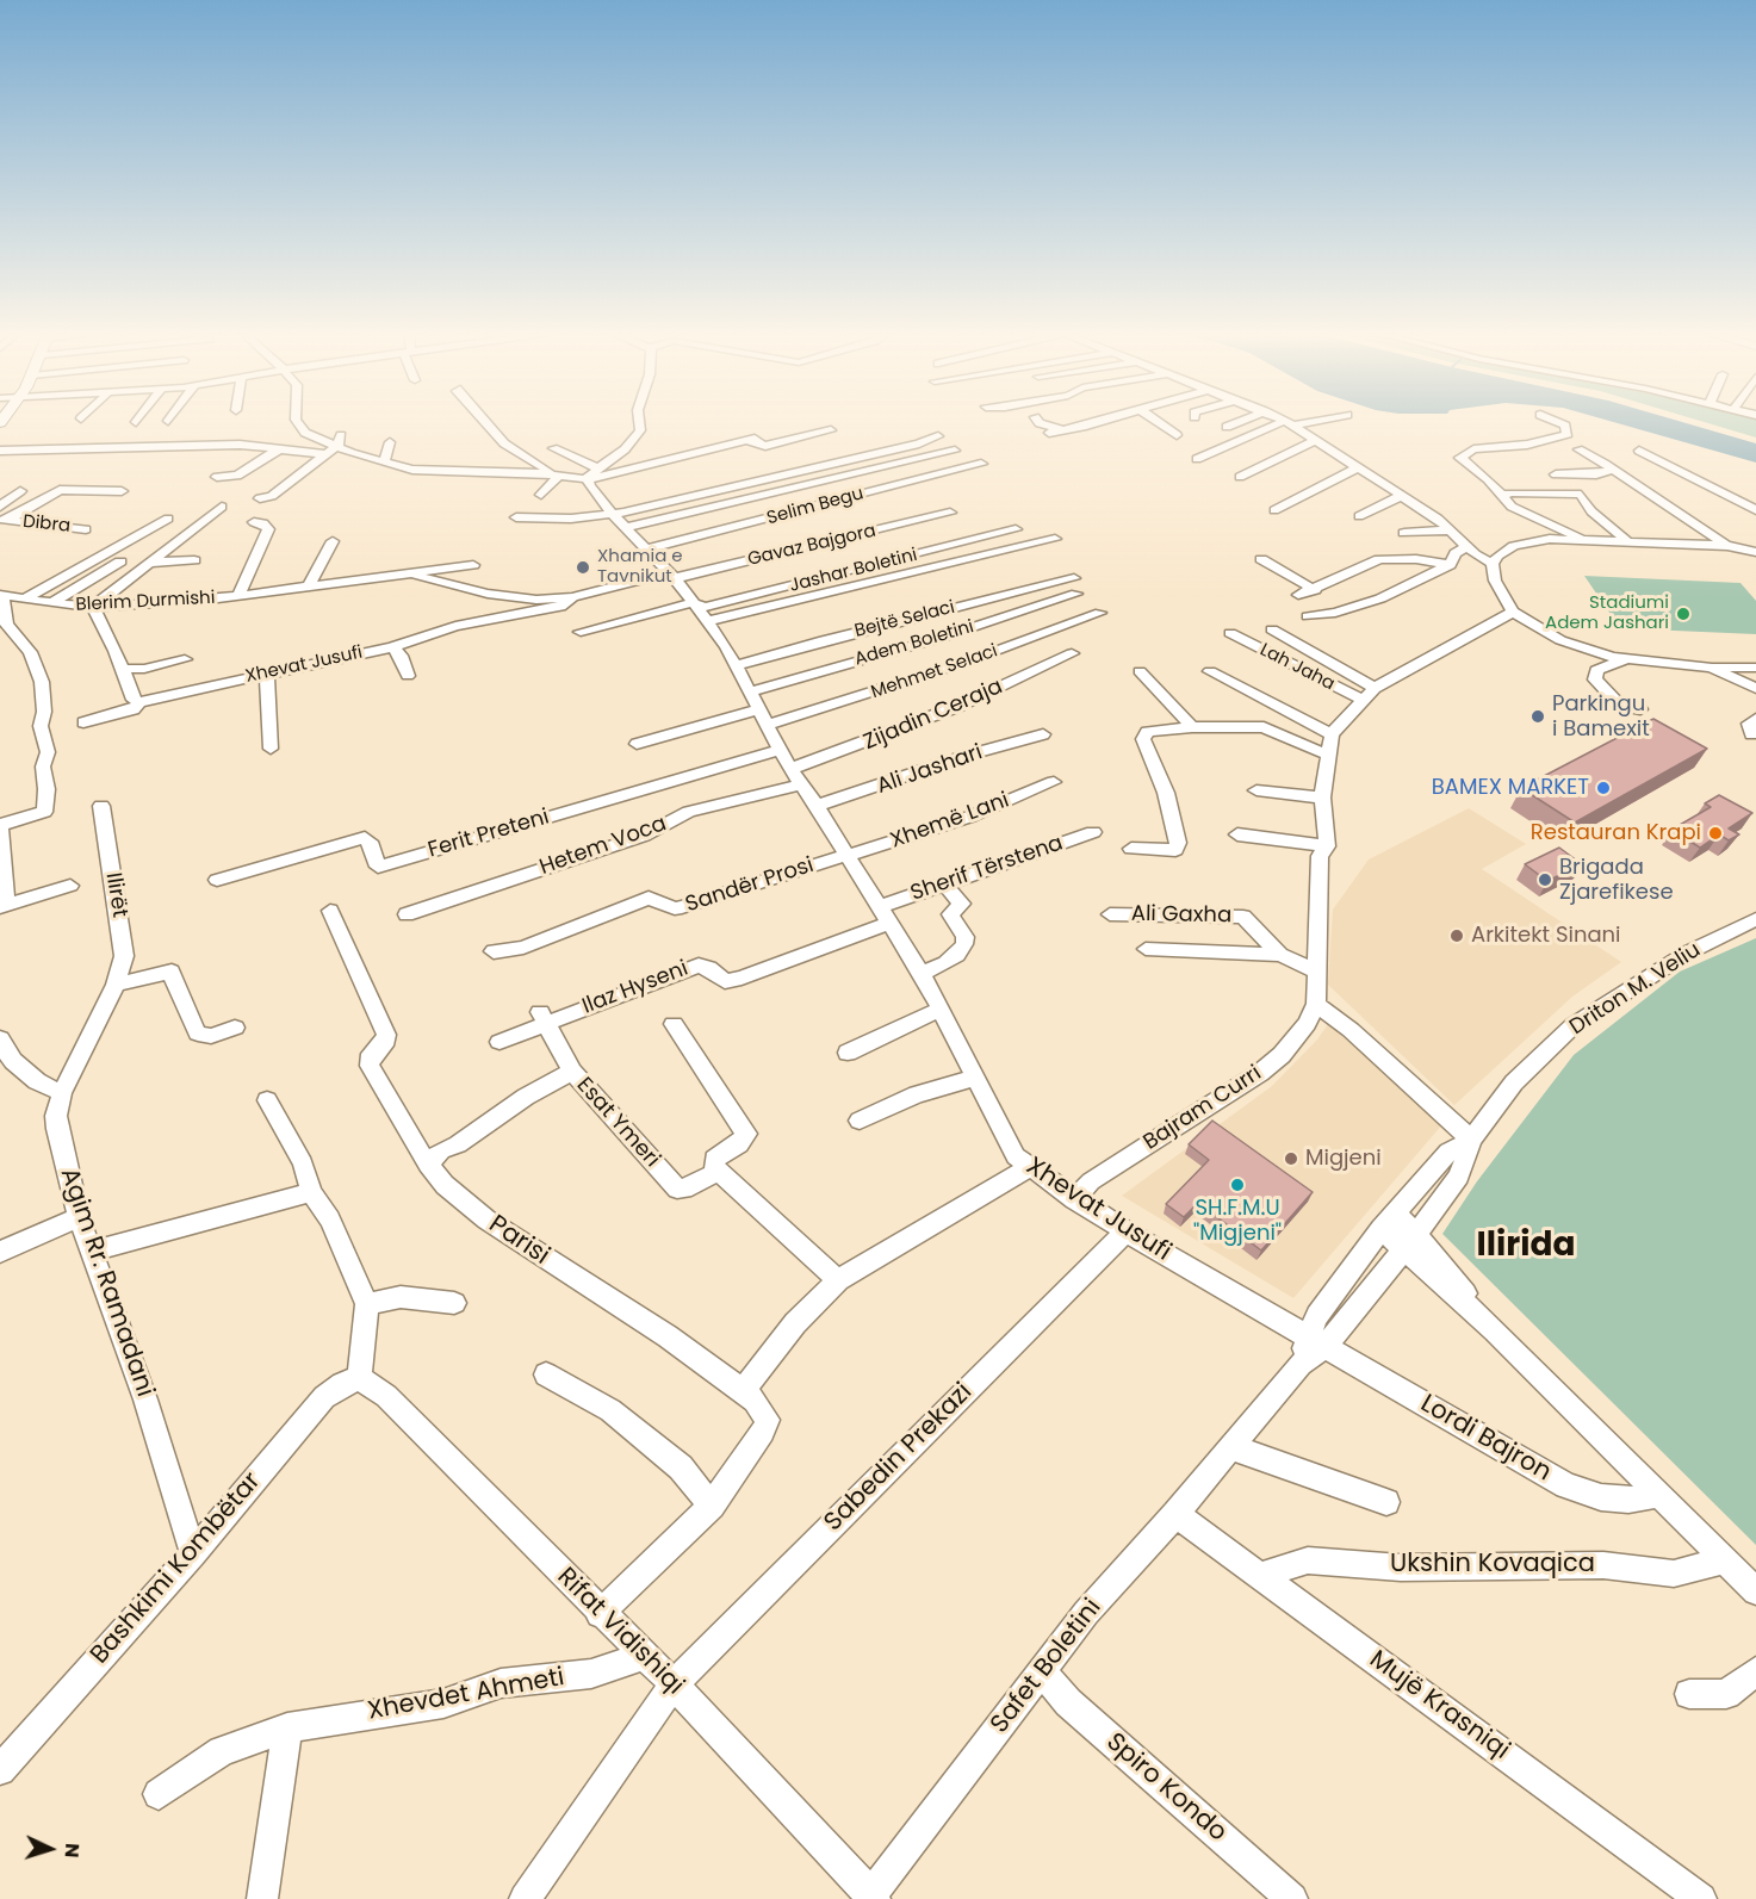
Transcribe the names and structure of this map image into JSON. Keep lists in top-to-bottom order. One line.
{"streets":{"street":["Selim Begu","Dibra","Gavaz Bajgora","Jashar Boletini","Blerim Durmishi","Bejtë Selaci","Adem Boletini","Xhevat Jusufi","Lah Jaha","Mehmet Selaci","Zijadin Ceraja","Ali Jashari","Xhemë Lani","Ferit Preteni","Hetem Voca","Sherif Tërstena","Sandër Prosi","Ilirët","Ali Gaxha","Ilaz Hyseni","Driton M. Veliu","Bajram Curri","Esat Ymeri","Parisi","Agim Rr. Ramadani","Lordi Bajron","Sabedin Prekazi","Ukshin Kovaqica","Bashkimi Kombëtar","Rifat Vidishiqi","Safet Boletini","Xhevdet Ahmeti","Mujë Krasniqi","Spiro Kondo"]},"crossings":[["Selim Begu","Xhevat Jusufi"],["Gavaz Bajgora","Xhevat Jusufi"],["Jashar Boletini","Xhevat Jusufi"],["Blerim Durmishi","Xhevat Jusufi"],["Bejtë Selaci","Xhevat Jusufi"],["Adem Boletini","Xhevat Jusufi"],["Xhevat Jusufi","Mehmet Selaci"],["Xhevat Jusufi","Zijadin Ceraja"],["Xhevat Jusufi","Ali Jashari"],["Xhevat Jusufi","Xhemë Lani"],["Xhevat Jusufi","Ferit Preteni"],["Xhevat Jusufi","Hetem Voca"],["Xhevat Jusufi","Sherif Tërstena"],["Xhevat Jusufi","Sandër Prosi"],["Xhevat Jusufi","Ilaz Hyseni"],["Xhevat Jusufi","Bajram Curri"],["Xhevat Jusufi","Lordi Bajron"],["Xhevat Jusufi","Sabedin Prekazi"],["Xhevat Jusufi","Safet Boletini"],["Zijadin Ceraja","Hetem Voca"],["Xhemë Lani","Sandër Prosi"],["Ilirët","Agim Rr. Ramadani"],["Ilaz Hyseni","Esat Ymeri"],["Driton M. Veliu","Safet Boletini"],["Parisi","Rifat Vidishiqi"],["Agim Rr. Ramadani","Bashkimi Kombëtar"],["Lordi Bajron","Safet Boletini"],["Sabedin Prekazi","Rifat Vidishiqi"],["Ukshin Kovaqica","Mujë Krasniqi"],["Bashkimi Kombëtar","Rifat Vidishiqi"],["Rifat Vidishiqi","Safet Boletini"],["Rifat Vidishiqi","Xhevdet Ahmeti"],["Safet Boletini","Mujë Krasniqi"],["Safet Boletini","Spiro Kondo"]],"districts":["Ilirida"],"places":["Xhamia e Tavnikut","Stadiumi Adem Jashari","Parkingu i Bamexit","BAMEX MARKET","Restauran Krapi","Brigada Zjarefikese","Arkitekt Sinani","Migjeni","SH.F.M.U \"Migjeni\""],"north":"right"}
